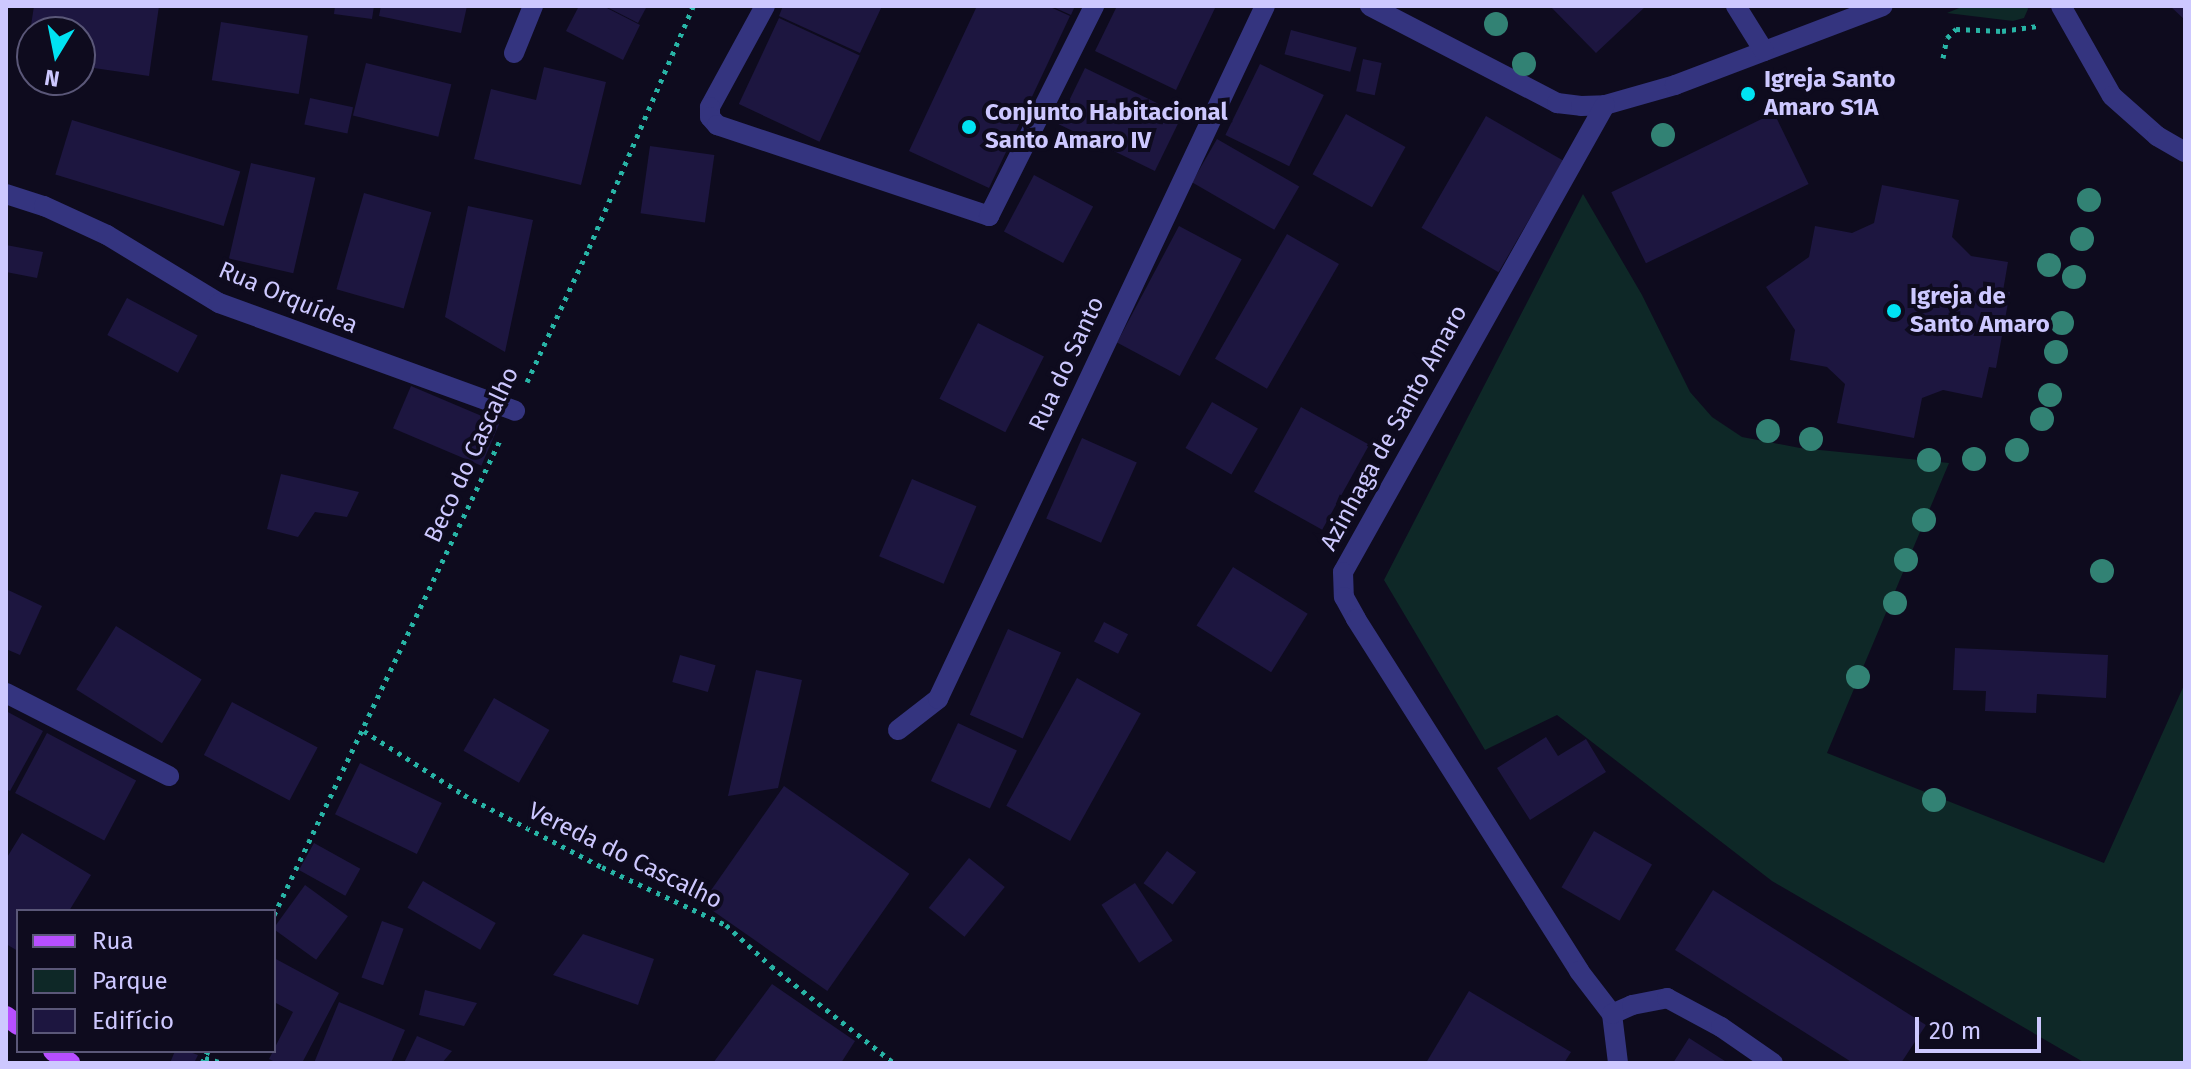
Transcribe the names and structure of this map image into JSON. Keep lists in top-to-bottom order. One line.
{"streets":{"street":["Rua Orquídea","Rua do Santo","Azinhaga de Santo Amaro"],"path":["Beco do Cascalho","Vereda do Cascalho"]},"crossings":[["Rua Orquídea","Beco do Cascalho"],["Beco do Cascalho","Vereda do Cascalho"]],"places":["Igreja Santo Amaro S1A","Conjunto Habitacional Santo Amaro IV","Igreja de Santo Amaro"],"legend":["Rua","Parque","Edifício"],"scale_bar":"20 m","north":"bottom"}
